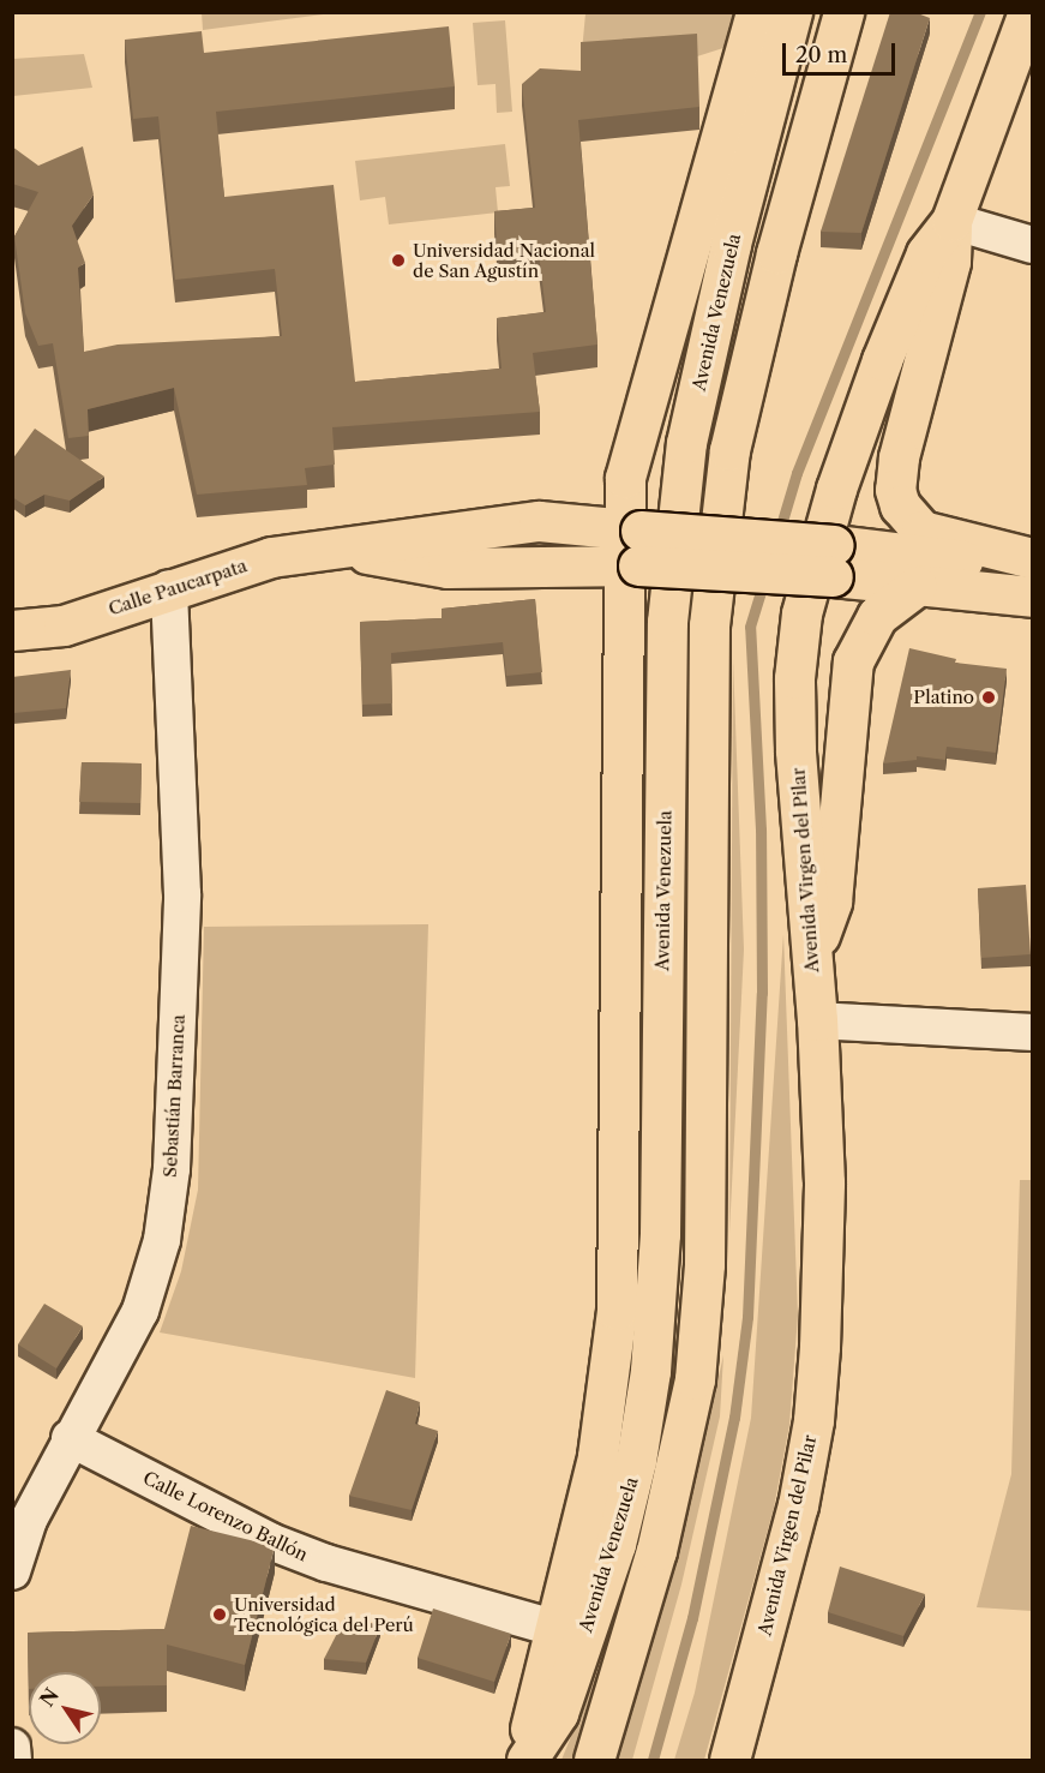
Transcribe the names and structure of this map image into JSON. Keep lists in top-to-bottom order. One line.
{"streets":{"main road":["Avenida Venezuela","Calle Paucarpata","Avenida Virgen del Pilar"],"street":["Sebastián Barranca","Calle Lorenzo Ballón"]},"crossings":[["Avenida Venezuela","Calle Paucarpata"],["Avenida Venezuela","Calle Lorenzo Ballón"],["Calle Paucarpata","Sebastián Barranca"],["Sebastián Barranca","Calle Lorenzo Ballón"]],"places":["Universidad Nacional de San Agustín","Platino","Universidad Tecnológica del Perú"],"scale_bar":"20 m","north":"top left"}
